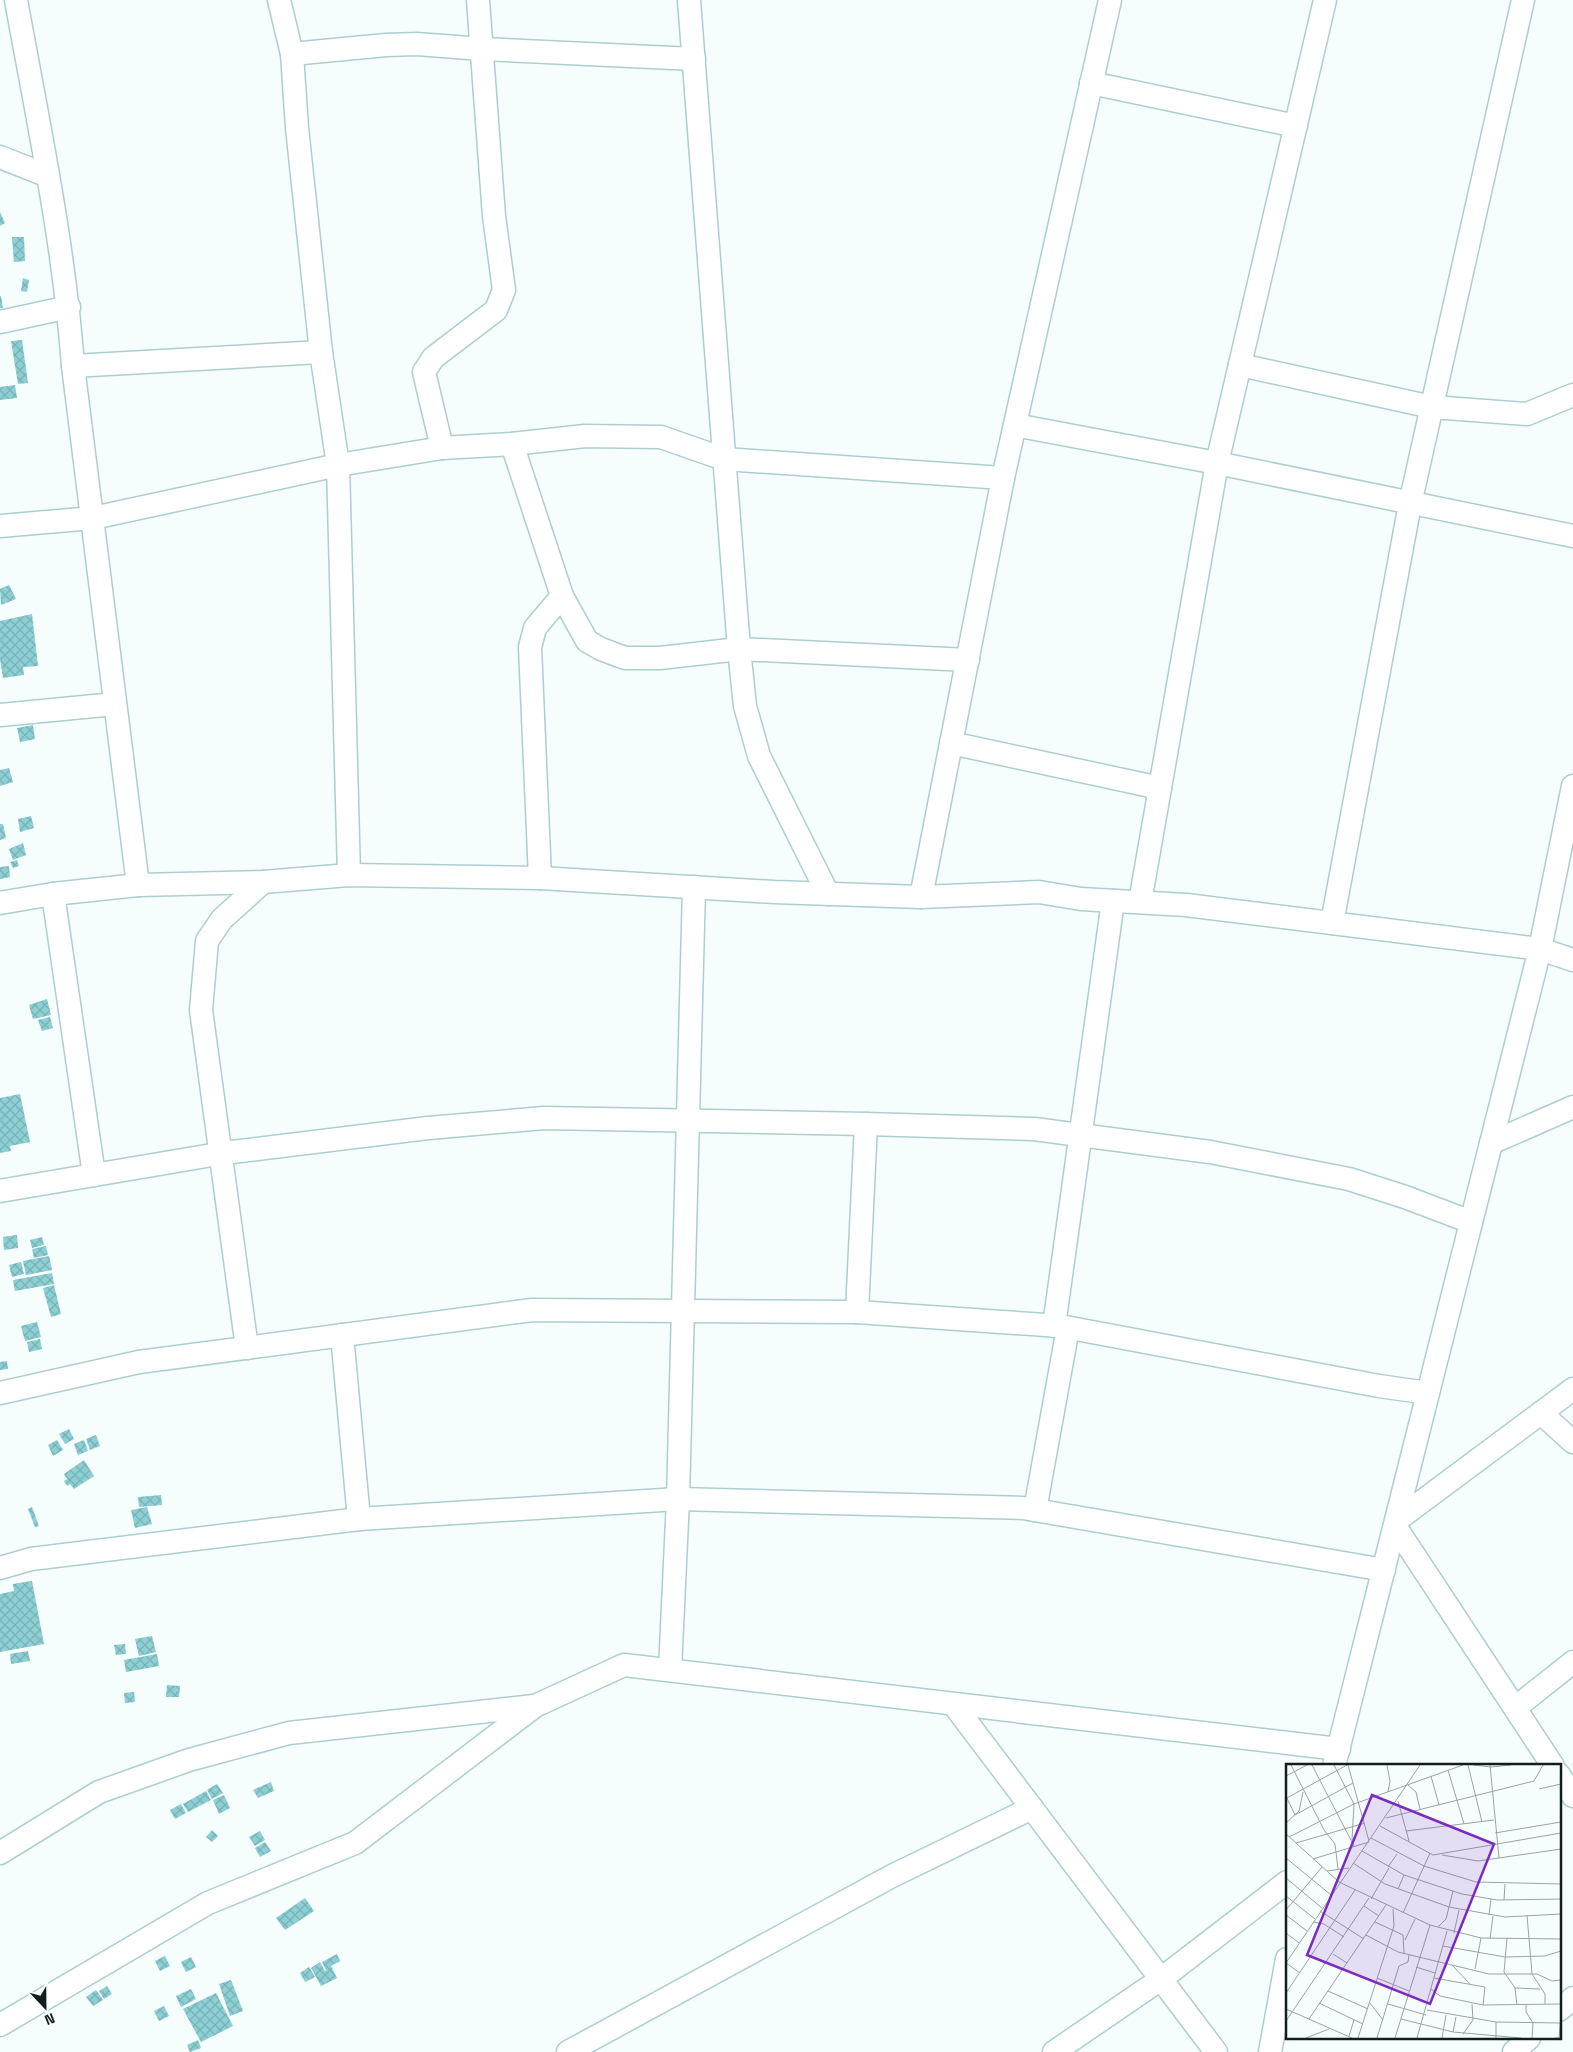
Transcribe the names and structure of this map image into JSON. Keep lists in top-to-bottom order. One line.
{"north":"bottom"}
